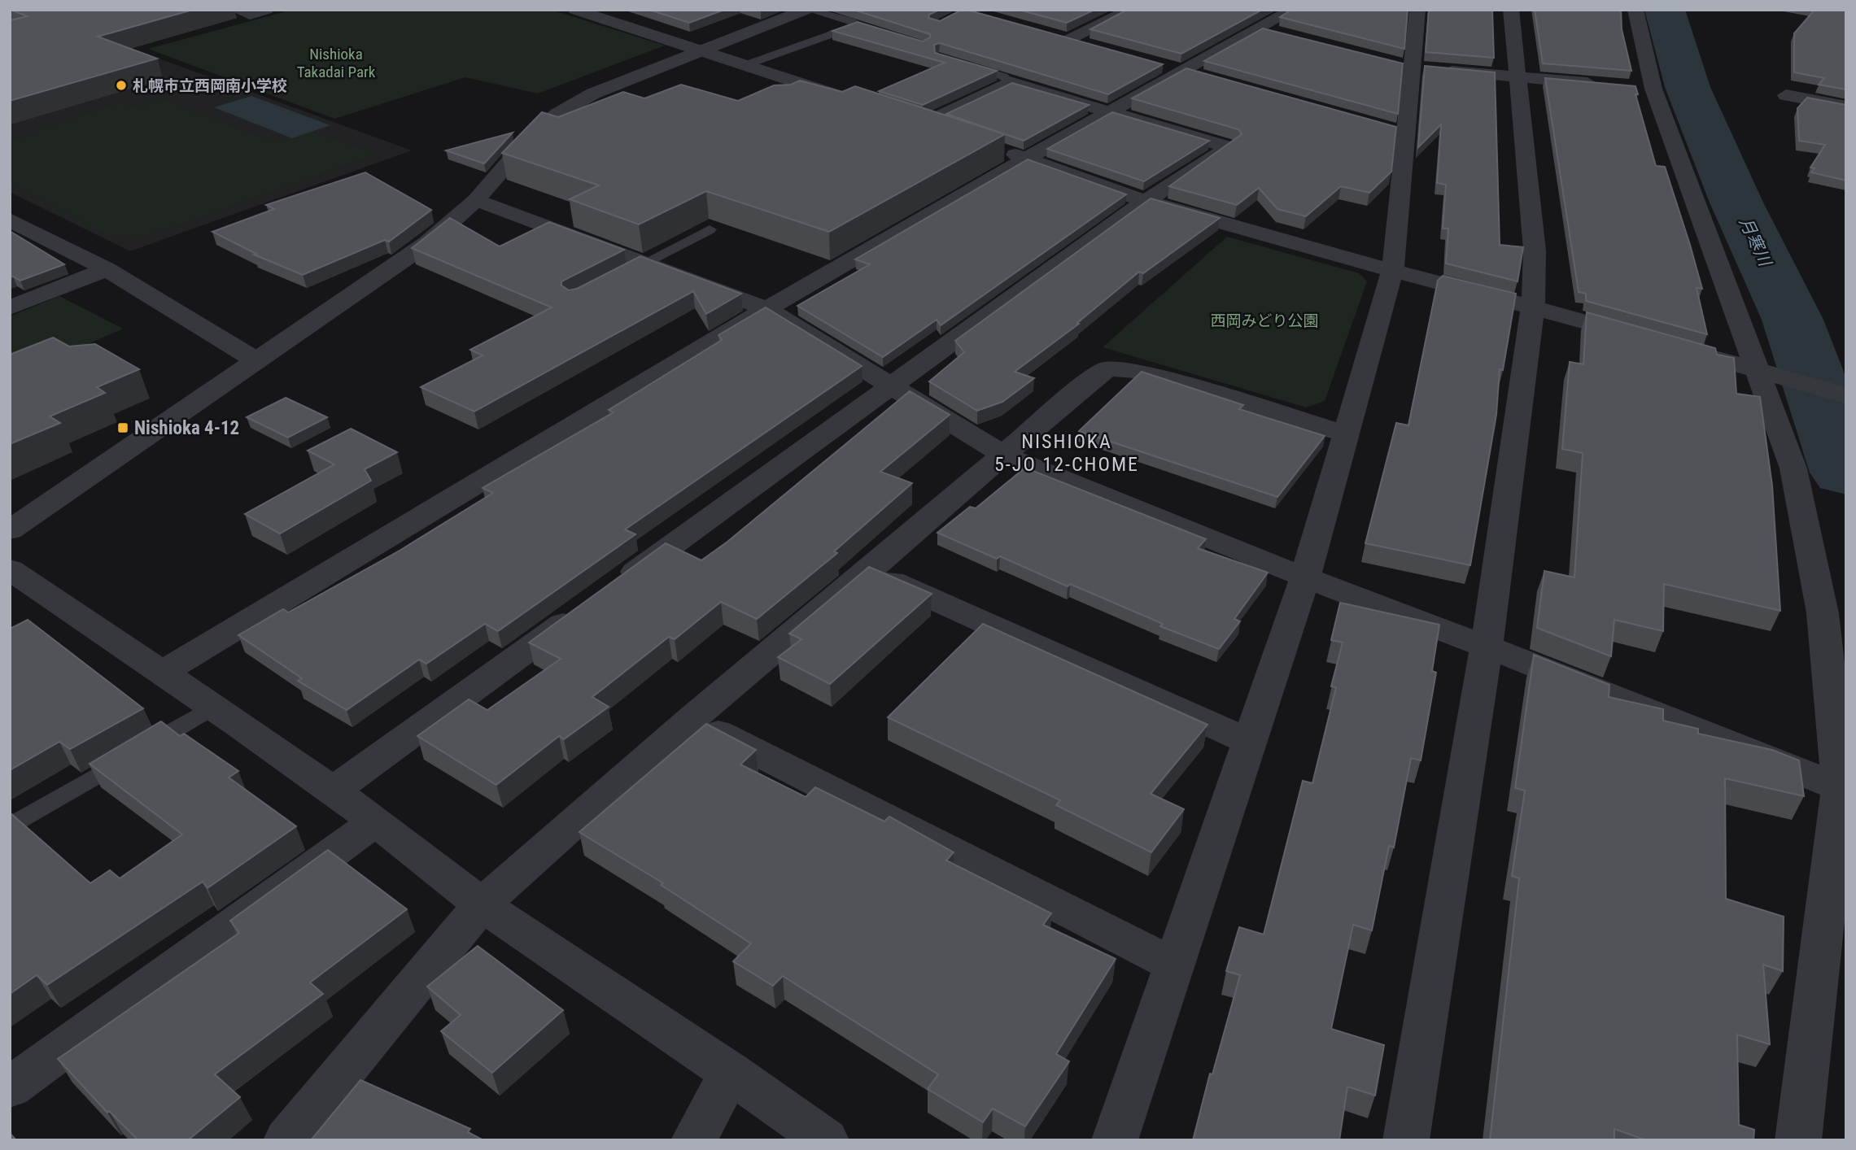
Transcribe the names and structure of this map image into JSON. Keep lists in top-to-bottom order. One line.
{"districts":["NISHIOKA 5-JO 12-CHOME"],"water":["月寒川"],"parks":["Nishioka Takadai Park","西岡みどり公園"],"places":{"other":["札幌市立西岡南小学校"],"transit":["Nishioka 4-12"]}}
